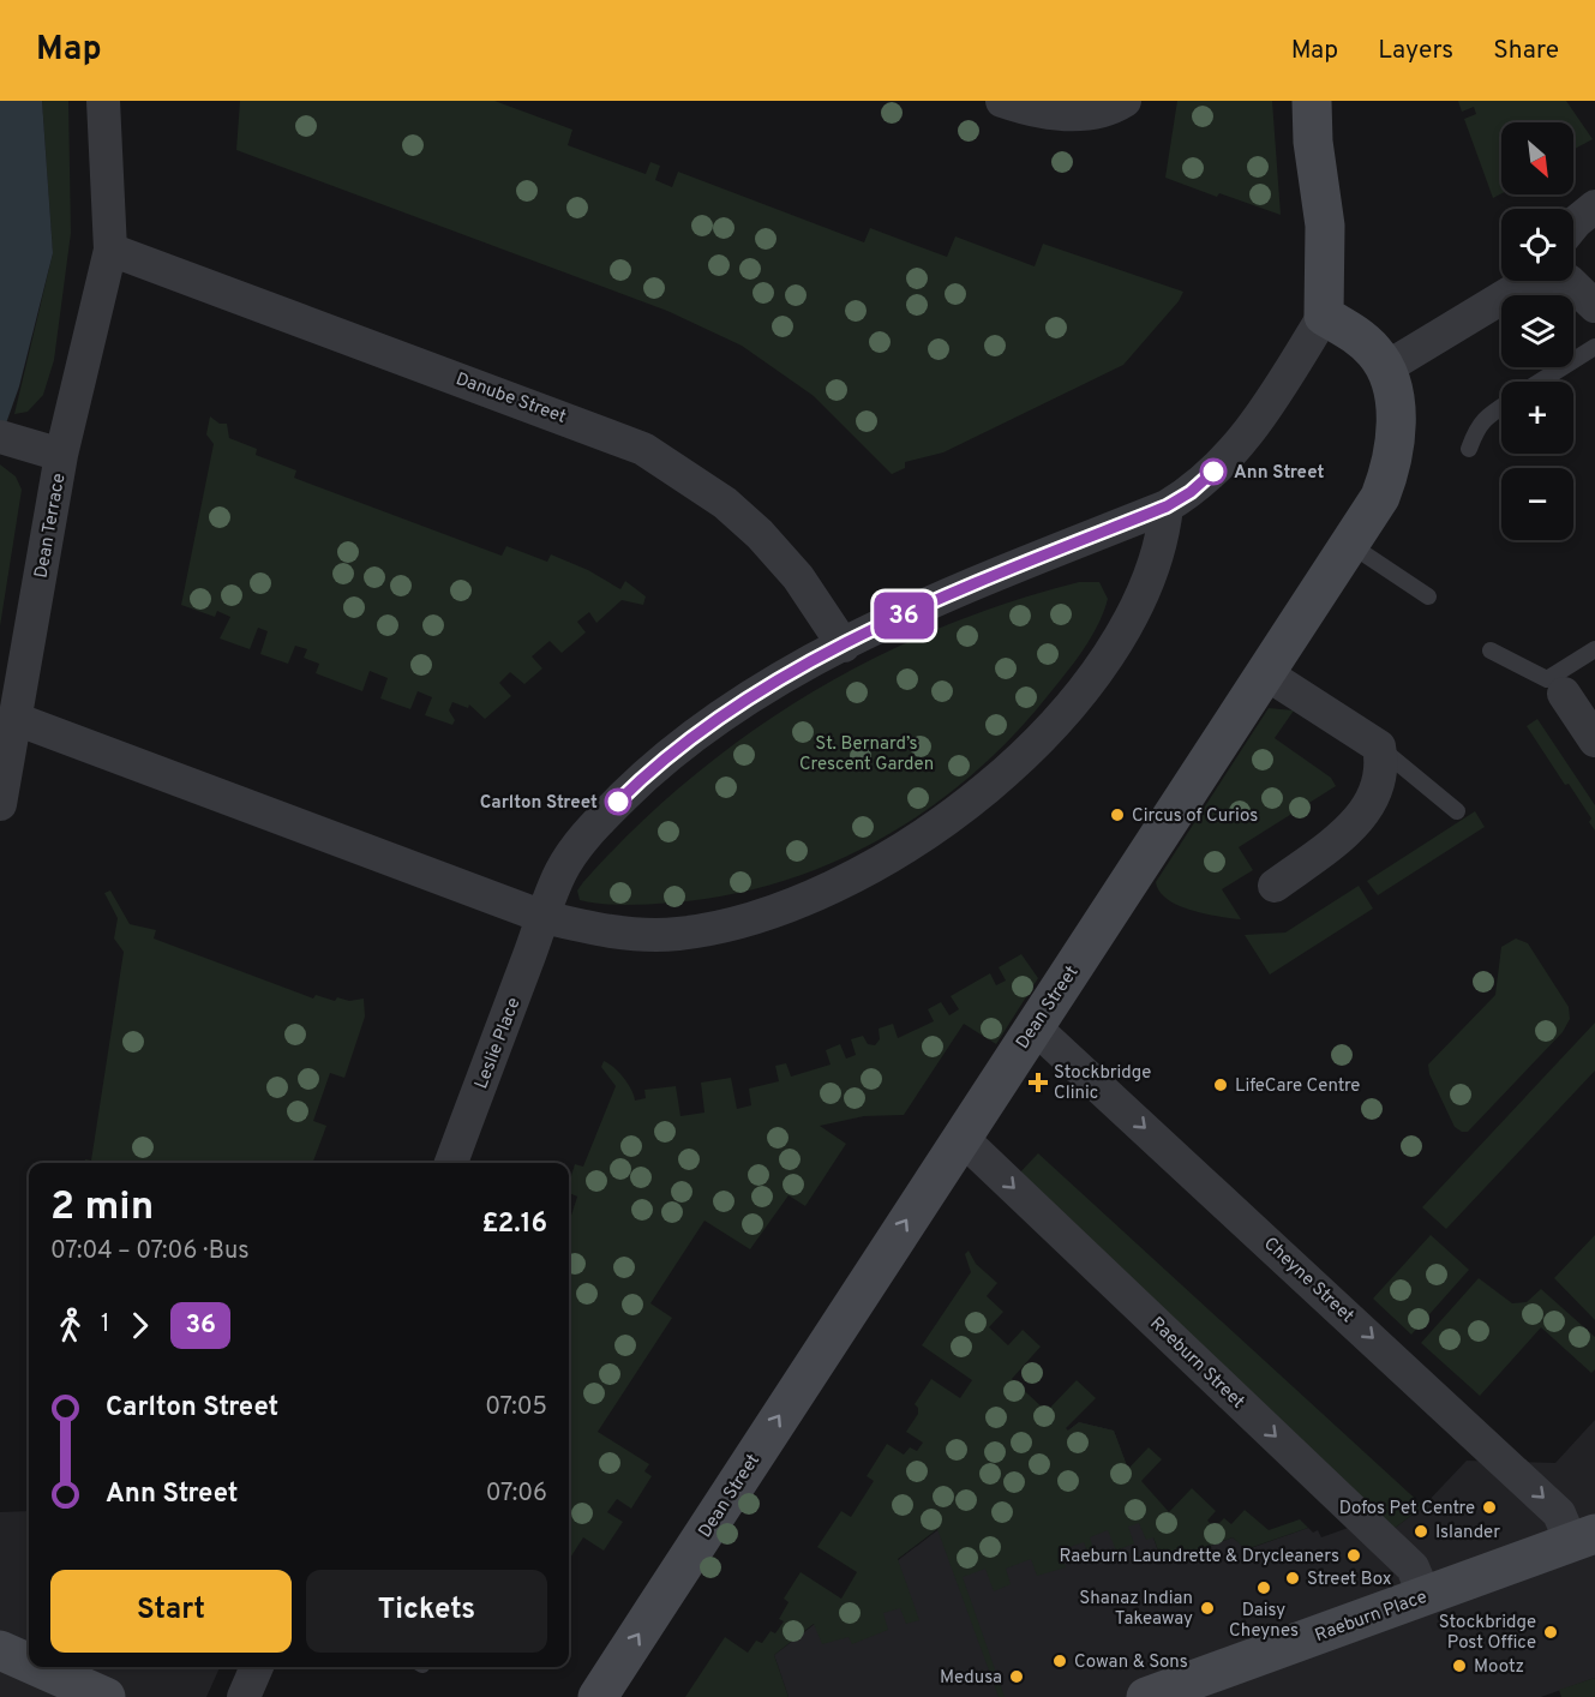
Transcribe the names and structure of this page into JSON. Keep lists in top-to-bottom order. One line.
{"streets":{"street":["Danube Street","Dean Terrace","Dean Street","Leslie Place","Cheyne Street","Raeburn Street","Raeburn Place"]},"crossings":[["Danube Street","Dean Terrace"],["Danube Street","Leslie Place"],["Dean Street","Leslie Place"],["Dean Street","Cheyne Street"],["Dean Street","Raeburn Street"],["Cheyne Street","Raeburn Place"],["Raeburn Street","Raeburn Place"]],"one_way":["Dean Street","Cheyne Street","Raeburn Street"],"parks":["St. Bernard’s Crescent Garden"],"places":{"other":["Ann Street","Carlton Street","Circus of Curios","LifeCare Centre","Dofos Pet Centre","Islander","Raeburn Laundrette & Drycleaners","Street Box","Daisy Cheynes","Shanaz Indian Takeaway","Stockbridge Post Office","Cowan & Sons","Mootz","Medusa"],"health":["Stockbridge Clinic"]},"lines":["bus line 36"],"north":"bottom right","page":{"header":"Map","nav":["Map","Layers","Share"],"on_map":"36","map_buttons":["+","−"],"heading":["2 min","07:04 – 07:06 · Bus","£2.16"],"legs":["1","36"],"list":[{"name":"Carlton Street","value":"07:05"},{"name":"Ann Street","value":"07:06"}],"buttons":["Start","Tickets"]}}
